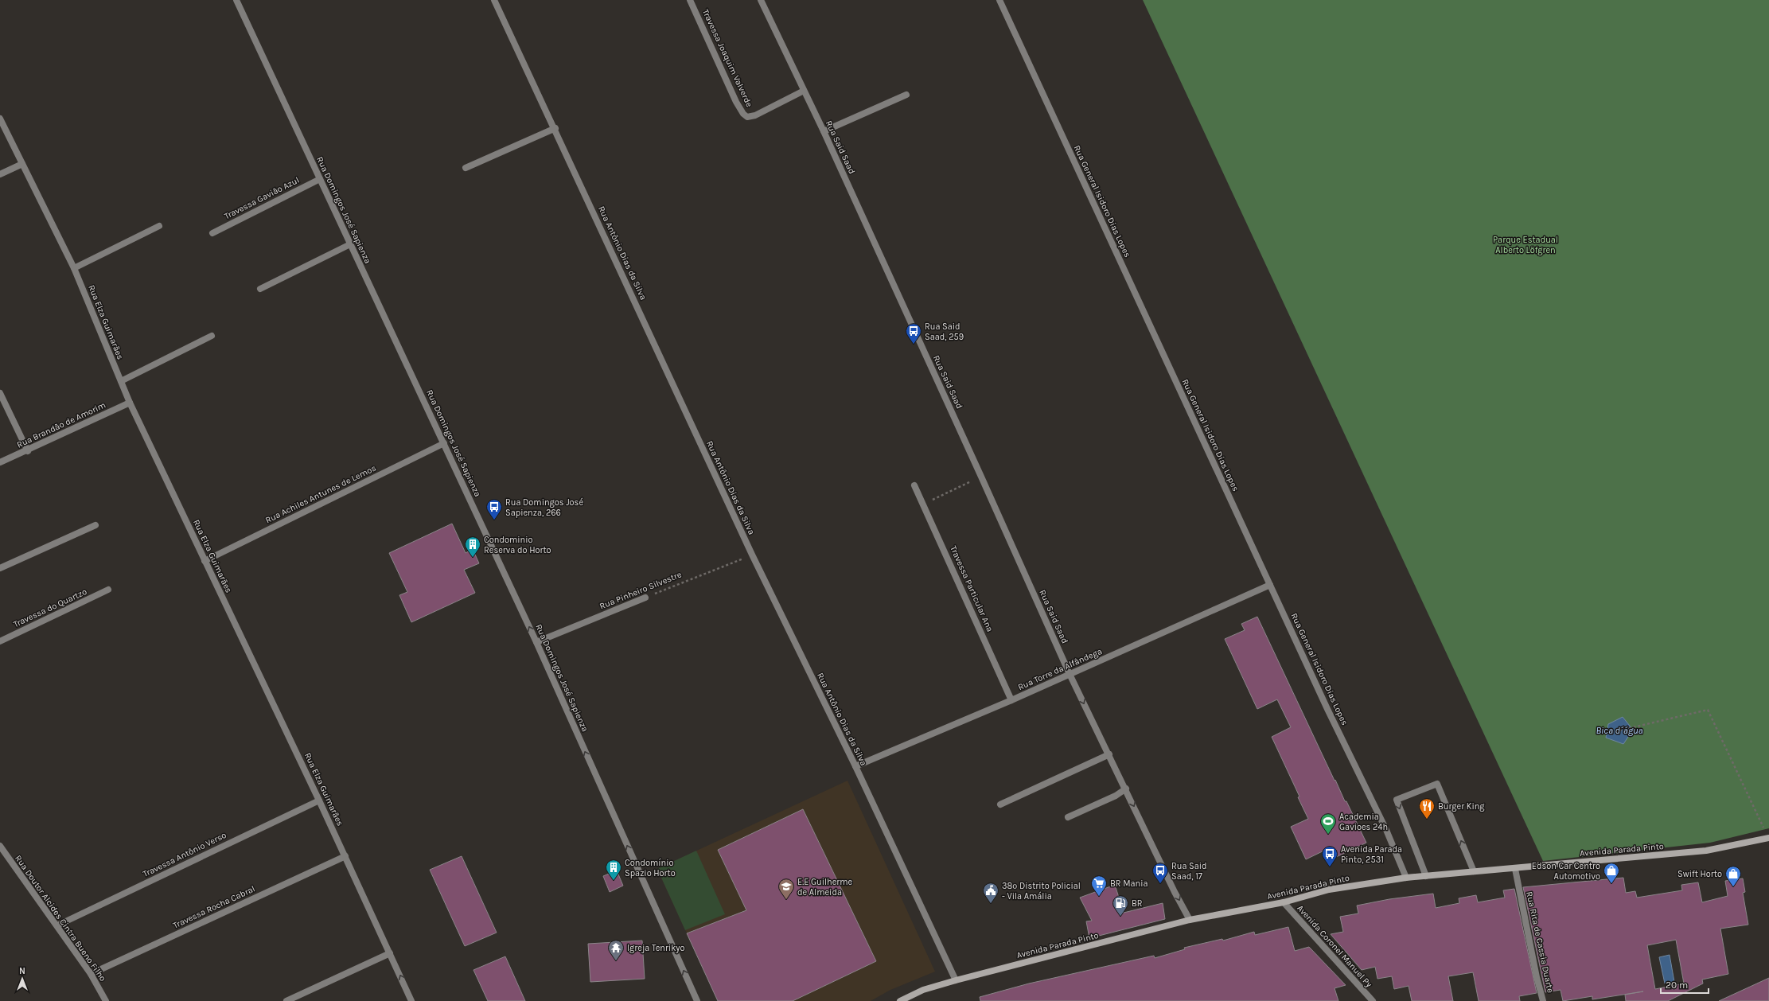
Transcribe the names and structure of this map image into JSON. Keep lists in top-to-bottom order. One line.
{"streets":{"main road":["Avenida Parada Pinto"],"street":["Travessa Joaquim Valverde","Rua Said Saad","Travessa Gavião Azul","Rua General Isidoro Dias Lopes","Rua Domingos José Sapienza","Rua Antônio Dias da Silva","Rua Elza Guimarães","Rua Brandão de Amorim","Rua Achiles Antunes de Lemos","Travessa Particular Ana","Rua Pinheiro Silvestre","Travessa do Quartzo","Rua Torre da Alfândega","Travessa Antônio Verso","Travessa Rocha Cabral","Rua Doutor Alcides Cintra Bueno Filho","Rua Rita de Cassia Duarte","Avenida Coronel Manuel Py"]},"crossings":[["Travessa Joaquim Valverde","Rua Said Saad"],["Rua Said Saad","Rua Torre da Alfândega"],["Rua Said Saad","Avenida Parada Pinto"],["Travessa Gavião Azul","Rua Domingos José Sapienza"],["Rua General Isidoro Dias Lopes","Rua Torre da Alfândega"],["Rua General Isidoro Dias Lopes","Avenida Parada Pinto"],["Rua Domingos José Sapienza","Rua Achiles Antunes de Lemos"],["Rua Domingos José Sapienza","Rua Pinheiro Silvestre"],["Rua Antônio Dias da Silva","Rua Pinheiro Silvestre"],["Rua Antônio Dias da Silva","Rua Torre da Alfândega"],["Rua Antônio Dias da Silva","Avenida Parada Pinto"],["Rua Elza Guimarães","Rua Brandão de Amorim"],["Rua Elza Guimarães","Rua Achiles Antunes de Lemos"],["Rua Elza Guimarães","Travessa Antônio Verso"],["Rua Elza Guimarães","Travessa Rocha Cabral"],["Travessa Particular Ana","Rua Torre da Alfândega"],["Avenida Parada Pinto","Rua Rita de Cassia Duarte"],["Avenida Parada Pinto","Avenida Coronel Manuel Py"],["Travessa Antônio Verso","Rua Doutor Alcides Cintra Bueno Filho"],["Travessa Rocha Cabral","Rua Doutor Alcides Cintra Bueno Filho"]],"one_way":["Rua Domingos José Sapienza"],"water":["Bica d´água"],"parks":["Parque Estadual Alberto Löfgren"],"places":{"bus stop":["Rua Said Saad, 259","Rua Domingos José Sapienza, 266","Avenida Parada Pinto, 2531","Rua Said Saad, 17"],"building":["Condominio Reserva do Horto","Condomínio Spazio Horto"],"restaurant":["Burger King"],"sports":["Academia Gavioes 24h"],"shop":["Edson Car Centro Automotivo","Swift Horto"],"supermarket":["BR Mania"],"school or university":["E.E Guilherme de Almeida"],"public building":["38º Distrito Policial - Vila Amália"],"fuel station":["BR"],"temple":["Igreja Tenrikyo"]},"scale_bar":"20 m","north":"top"}
